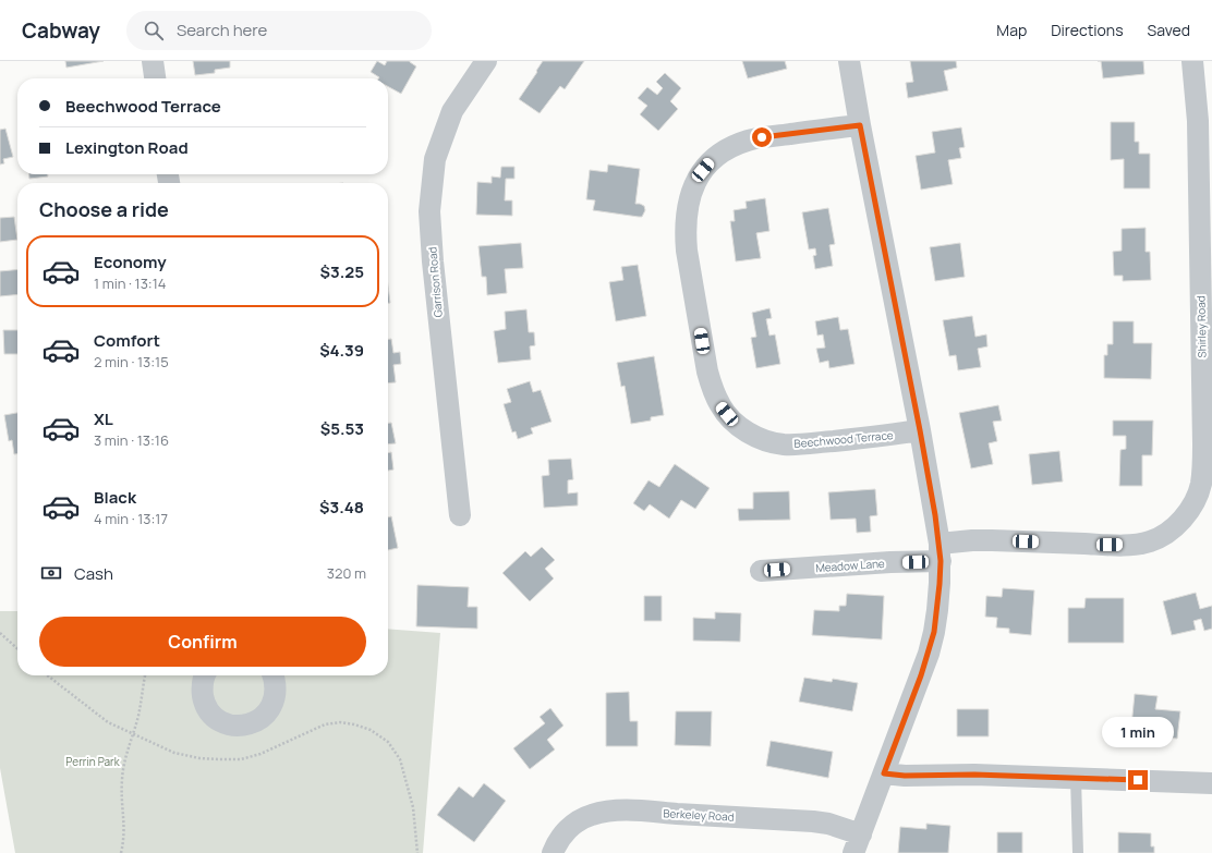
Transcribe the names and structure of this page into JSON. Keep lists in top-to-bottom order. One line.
{"streets":{"street":["Garrison Road","Shirley Road","Beechwood Terrace","Meadow Lane","Berkeley Road"]},"crossings":[["Shirley Road","Meadow Lane"]],"parks":["Perrin Park"],"page":{"header":"Cabway","search":"Search here","nav":["Map","Directions","Saved"],"banner":["Beechwood Terrace","Lexington Road"],"heading":"Choose a ride","list":[{"name":"Economy","note":"1 min · 13:14","value":"$3.25"},{"name":"Comfort","note":"2 min · 13:15","value":"$4.39"},{"name":"XL","note":"3 min · 13:16","value":"$5.53"},{"name":"Black","note":"4 min · 13:17","value":"$3.48"}],"pay":["Cash","320 m"],"buttons":"Confirm","bubble":"1 min"}}
